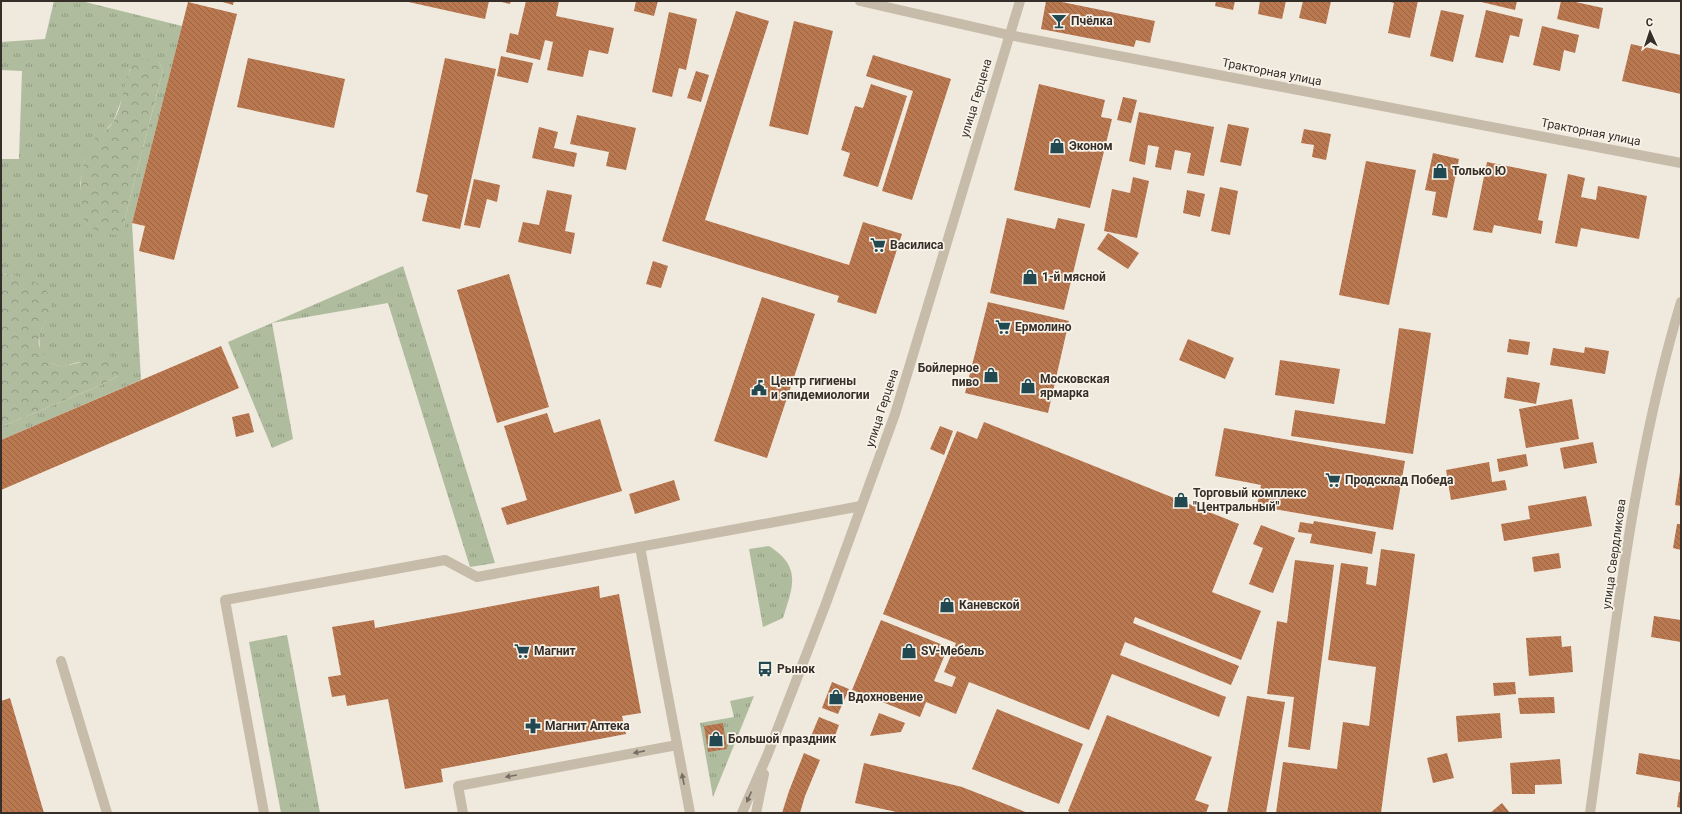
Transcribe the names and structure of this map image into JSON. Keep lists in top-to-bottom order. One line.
{"streets":{"street":["Тракторная улица","улица Герцена","улица Свердликова"]},"crossings":[["Тракторная улица","улица Герцена"]],"places":{"bar":["Пчёлка"],"shop":["Эконом","Только Ю","1-й мясной","Бойлерное пиво","Московская ярмарка","Торговый комплекс \"Центральный\"","Каневской","SV-Мебель","Вдохновение","Большой праздник"],"supermarket":["Василиса","Ермолино","Продсклад Победа","Магнит"],"public building":["Центр гигиены и эпидемиологии"],"bus stop":["Рынок"],"pharmacy":["Магнит Аптека"]},"north":"top"}
